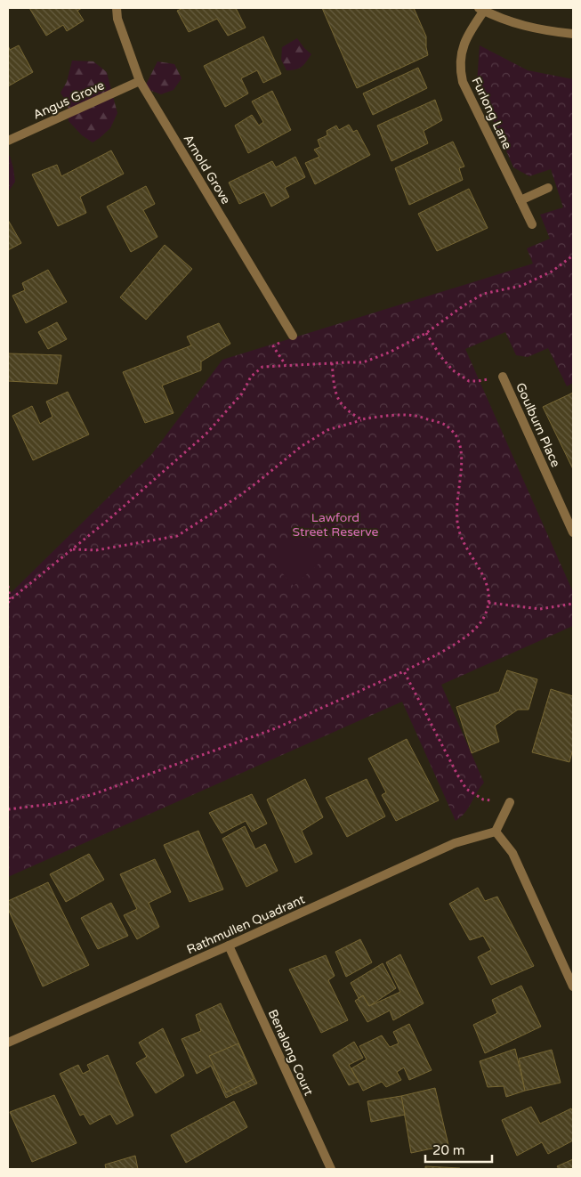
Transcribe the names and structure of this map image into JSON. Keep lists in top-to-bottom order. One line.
{"streets":{"street":["Angus Grove","Furlong Lane","Arnold Grove","Goulburn Place","Rathmullen Quadrant","Benalong Court"]},"crossings":[["Angus Grove","Arnold Grove"],["Rathmullen Quadrant","Benalong Court"]],"parks":["Lawford Street Reserve"],"scale_bar":"20 m"}
